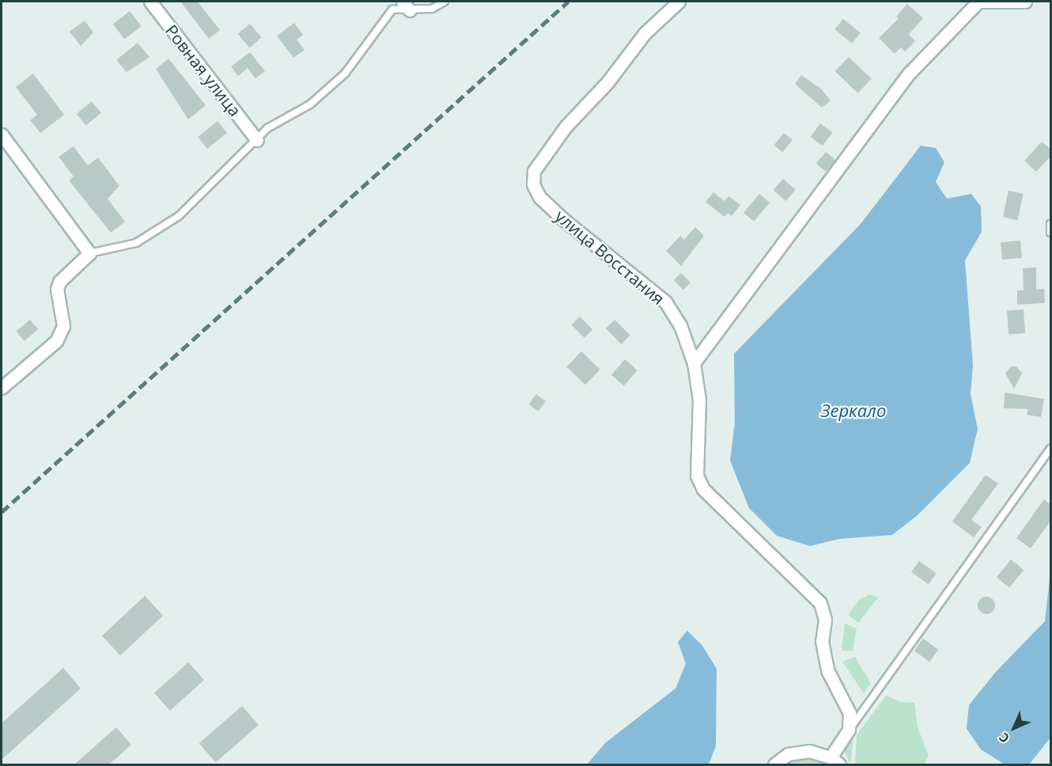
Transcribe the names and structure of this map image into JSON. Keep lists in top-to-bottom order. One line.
{"streets":{"street":["Ровная улица","улица Восстания"]},"water":["Зеркало"],"north":"bottom left"}
